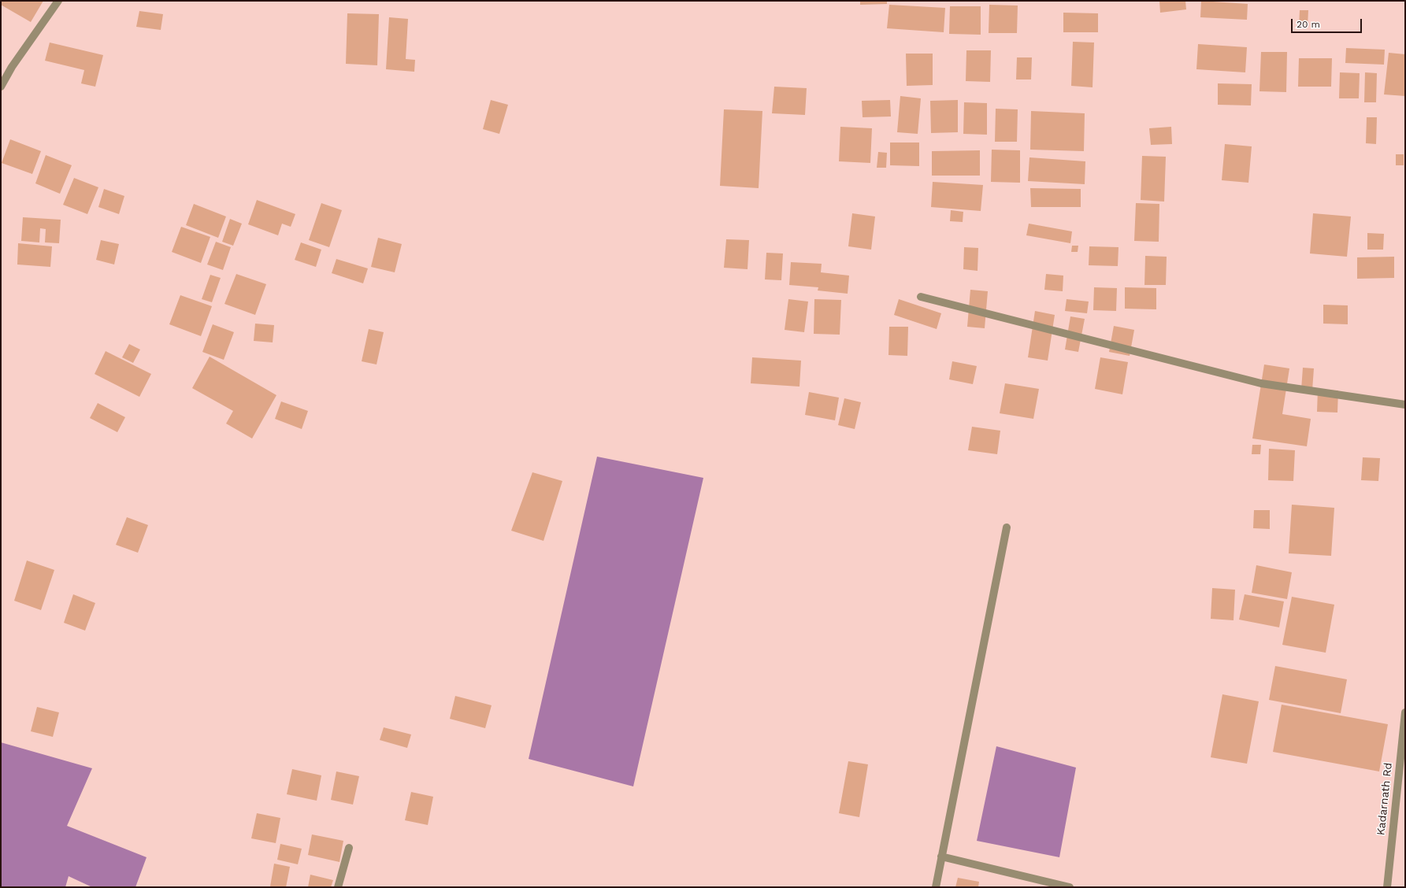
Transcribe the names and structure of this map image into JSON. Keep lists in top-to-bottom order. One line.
{"streets":{"street":["Kadarnath Rd"]},"scale_bar":"20 m"}
